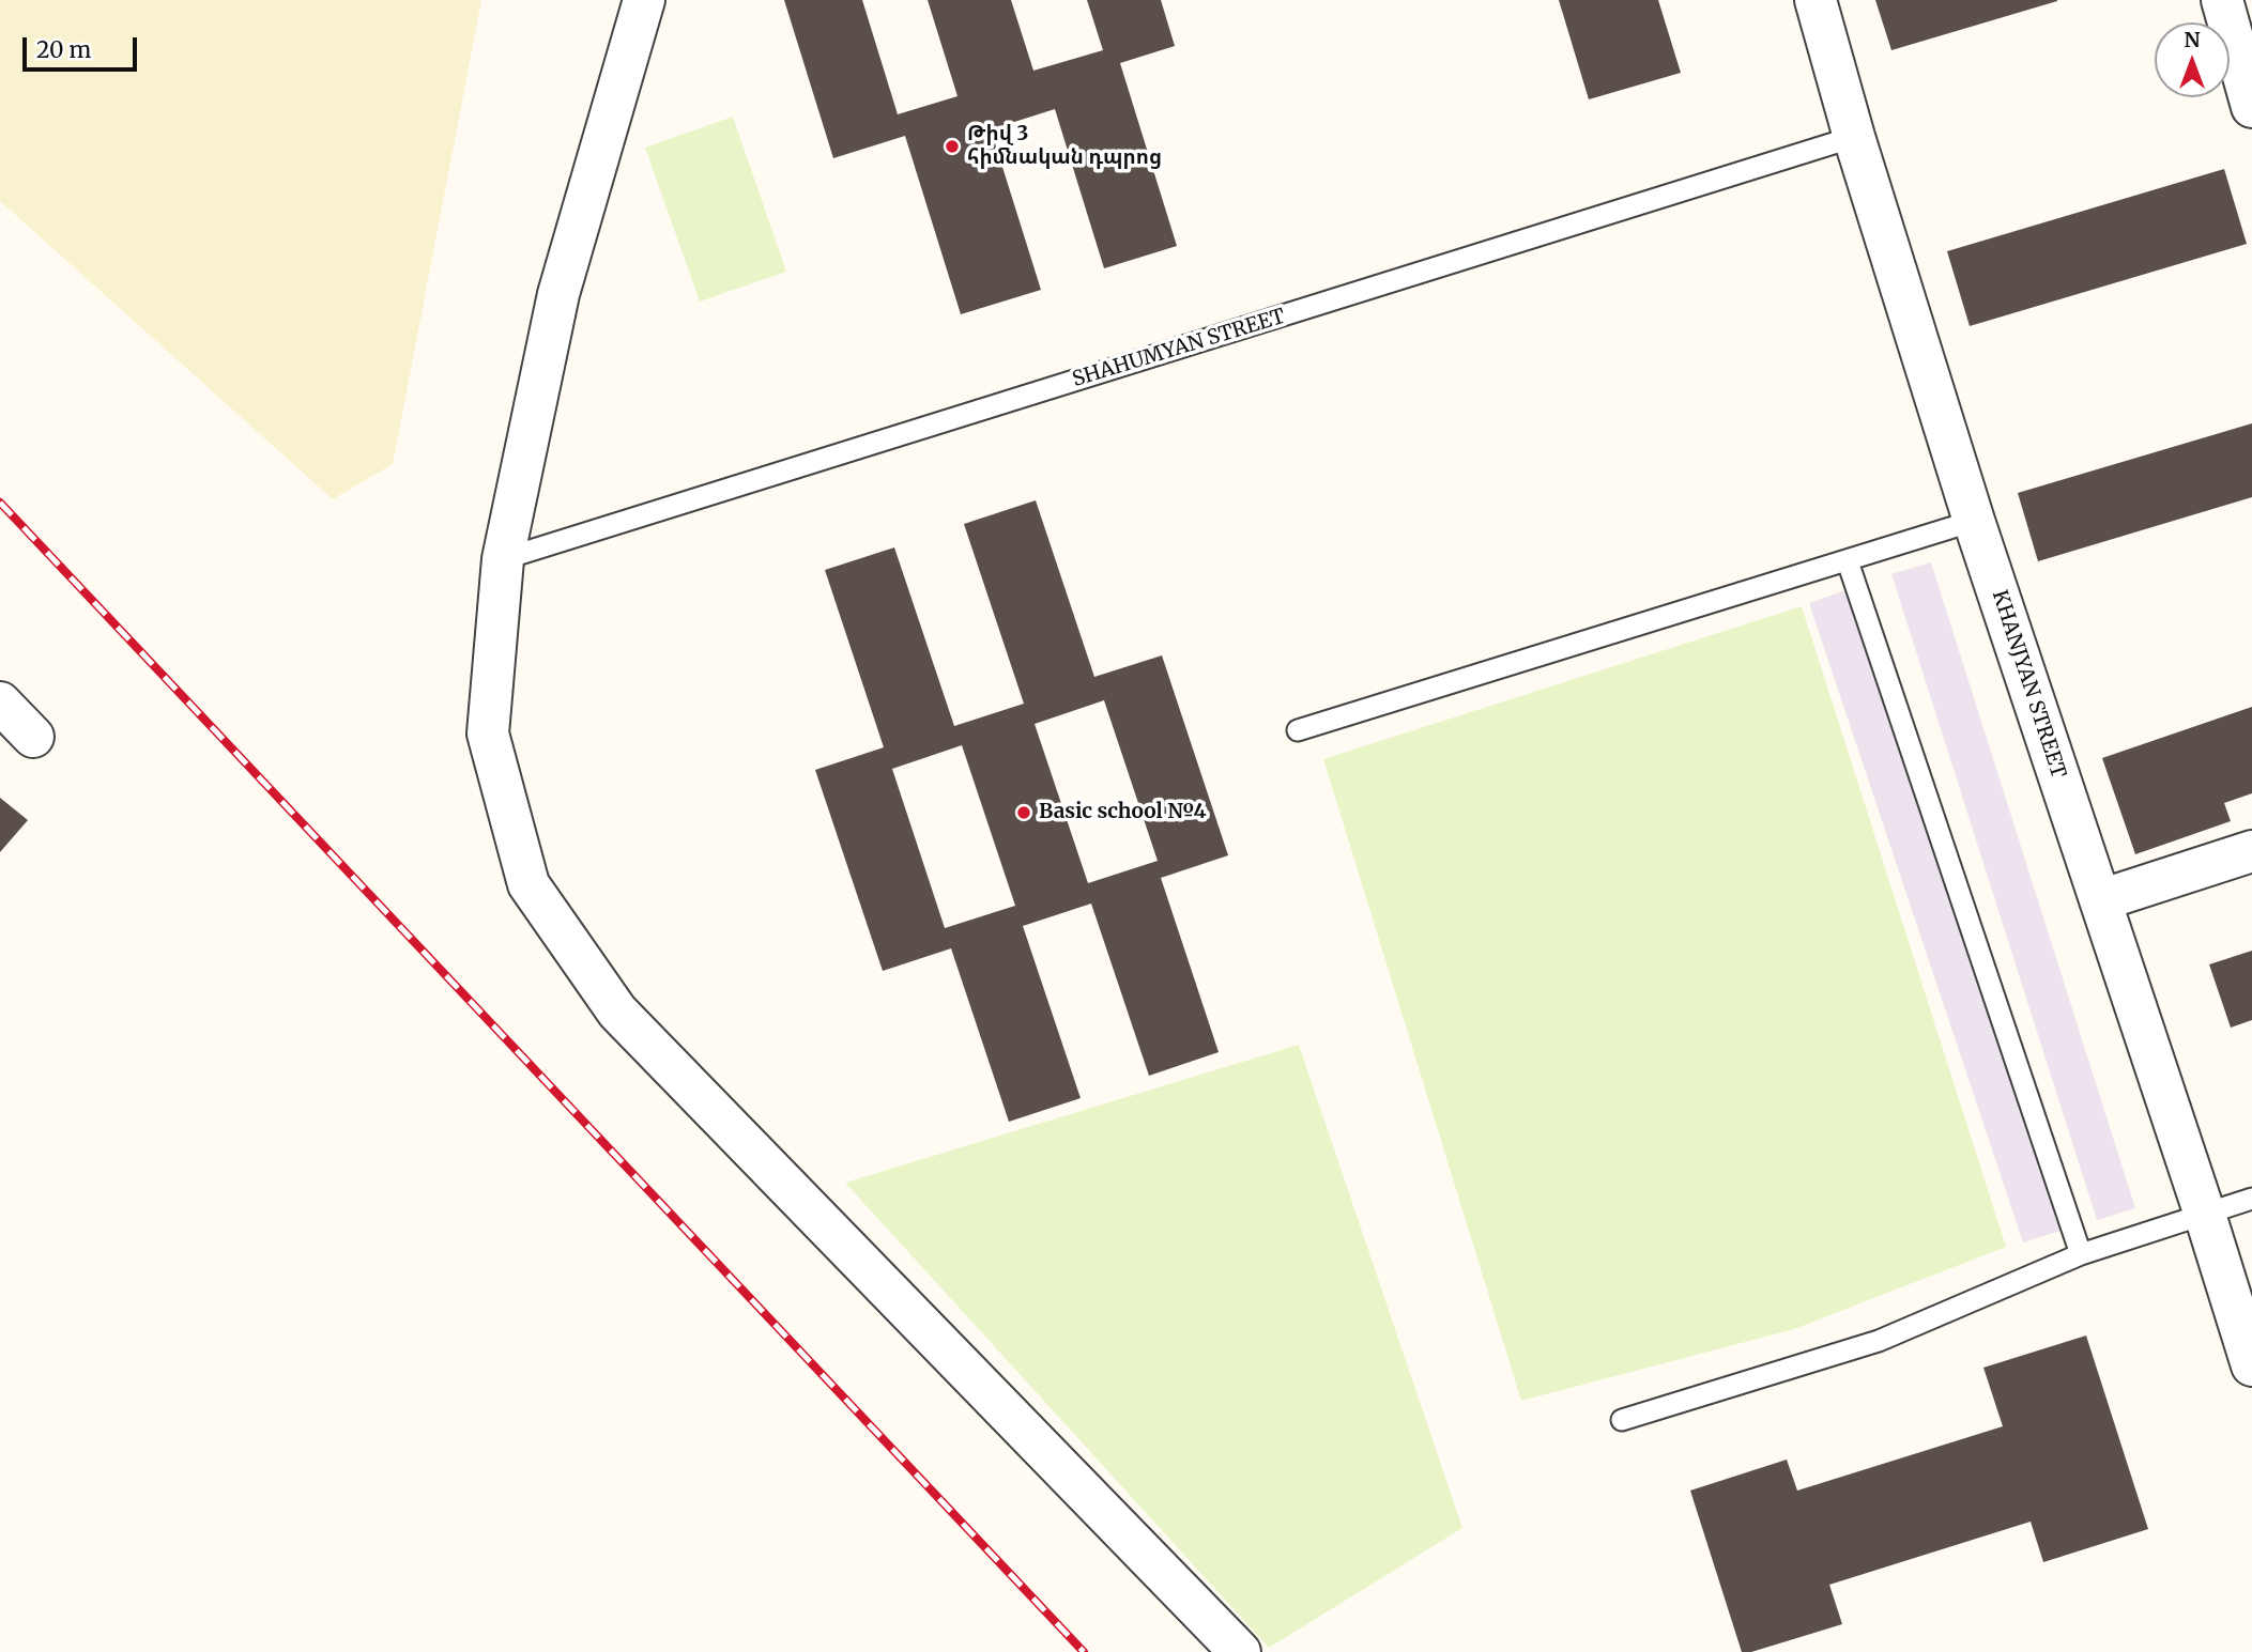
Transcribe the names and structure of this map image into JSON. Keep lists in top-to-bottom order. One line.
{"streets":{"street":["KHANJYAN STREET"],"lane":["SHAHUMYAN STREET"]},"crossings":[["SHAHUMYAN STREET","KHANJYAN STREET"]],"places":["Թիվ 3 հիմնական դպրոց","Basic school №4"],"scale_bar":"20 m","north":"top"}
